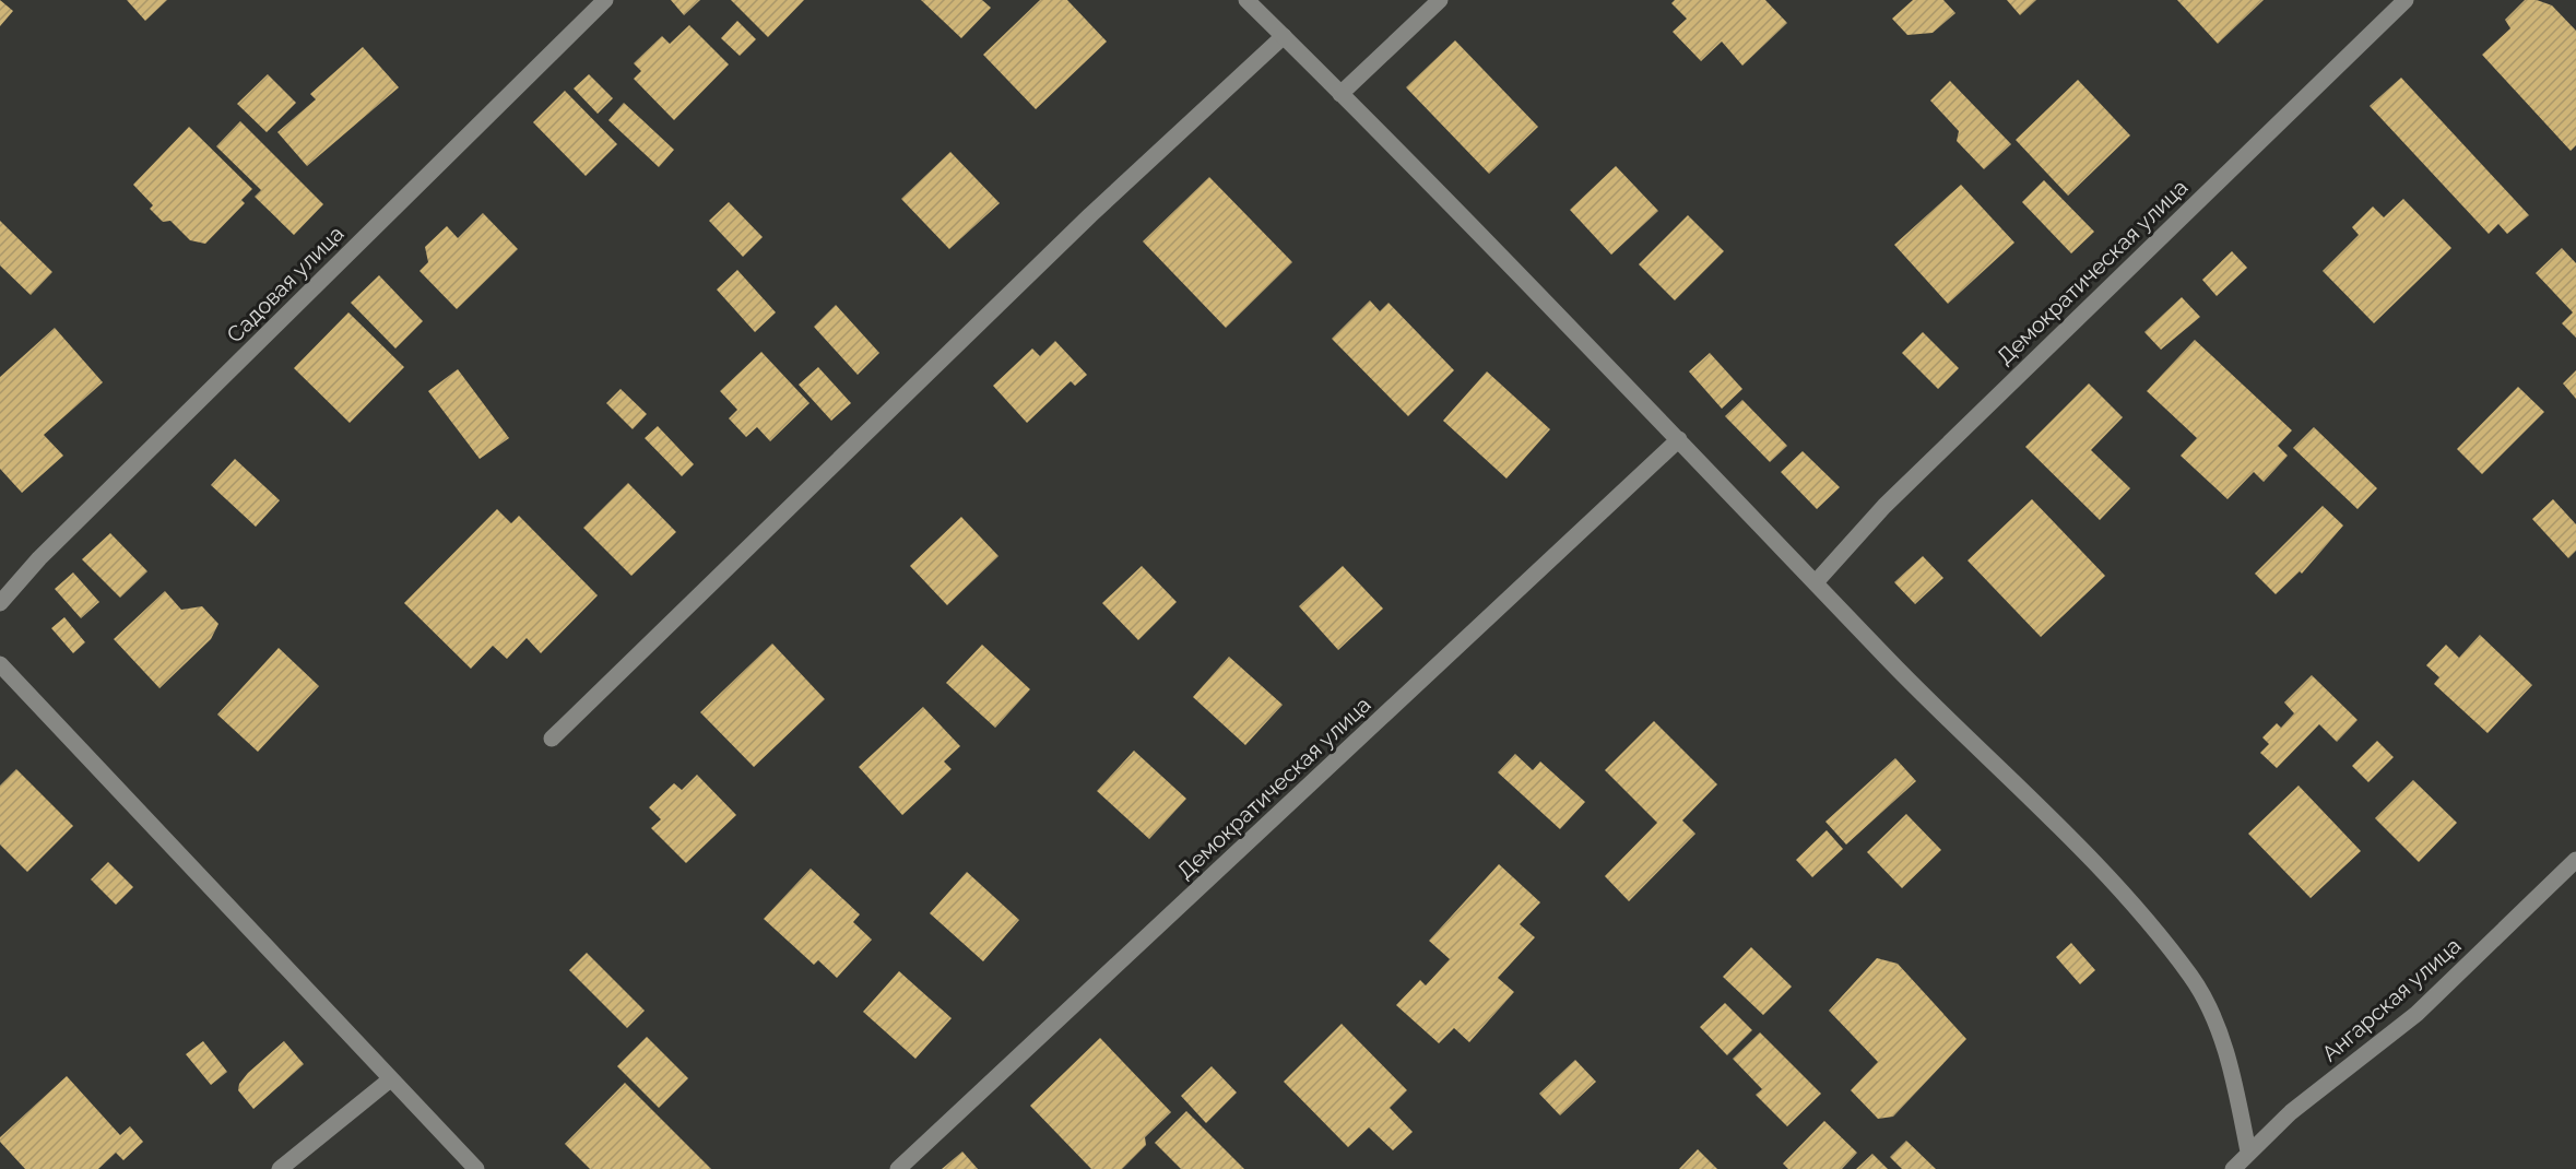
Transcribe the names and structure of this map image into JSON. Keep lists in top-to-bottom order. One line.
{"streets":{"street":["Демократическая улица","Садовая улица","Ангарская улица"]}}
